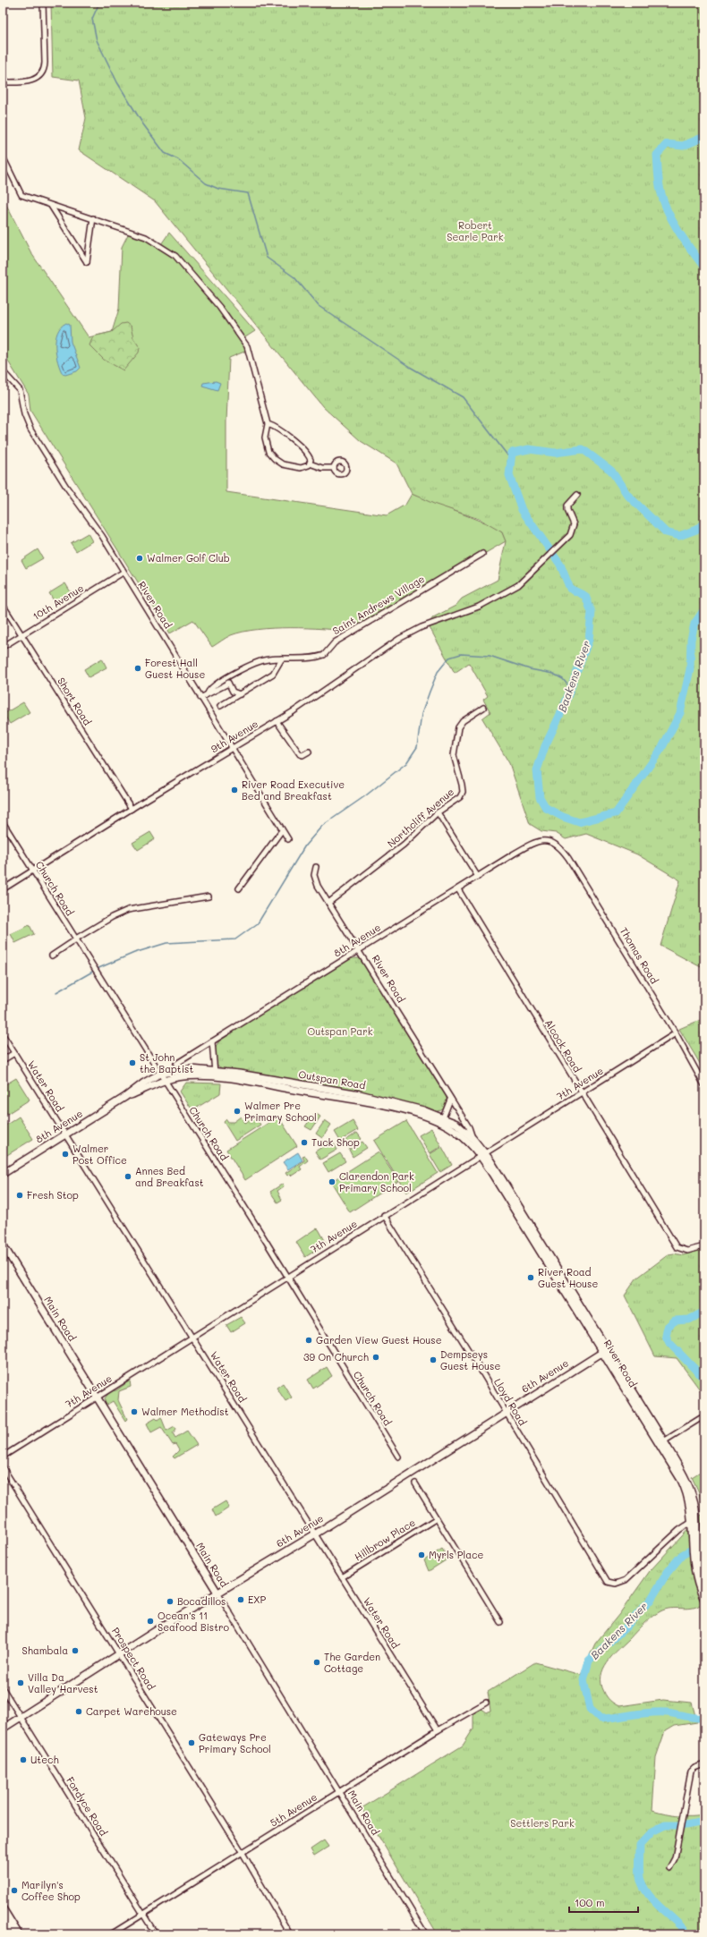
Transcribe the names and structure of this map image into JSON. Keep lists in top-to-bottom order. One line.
{"streets":{"main road":["River Road","8th Avenue","Outspan Road","Main Road","6th Avenue"],"street":["10th Avenue","Saint Andrews Village","Short Road","9th Avenue","Northcliff Avenue","Church Road","Thomas Road","Alcock Road","7th Avenue","Water Road","Lloyd Road","Hillbrow Place","Prospect Road","Fordyce Road","5th Avenue"]},"crossings":[["10th Avenue","River Road"],["10th Avenue","Short Road"],["River Road","Saint Andrews Village"],["River Road","9th Avenue"],["River Road","Northcliff Avenue"],["River Road","8th Avenue"],["River Road","Outspan Road"],["River Road","7th Avenue"],["River Road","6th Avenue"],["River Road","Lloyd Road"],["Short Road","9th Avenue"],["9th Avenue","Church Road"],["Church Road","8th Avenue"],["Church Road","Outspan Road"],["Church Road","7th Avenue"],["8th Avenue","Thomas Road"],["8th Avenue","Alcock Road"],["8th Avenue","Outspan Road"],["8th Avenue","Water Road"],["Thomas Road","7th Avenue"],["Alcock Road","7th Avenue"],["Outspan Road","7th Avenue"],["7th Avenue","Water Road"],["7th Avenue","Main Road"],["7th Avenue","Lloyd Road"],["Water Road","6th Avenue"],["Water Road","Hillbrow Place"],["Water Road","5th Avenue"],["Main Road","6th Avenue"],["Main Road","5th Avenue"],["6th Avenue","Lloyd Road"],["6th Avenue","Prospect Road"],["6th Avenue","Fordyce Road"],["Prospect Road","5th Avenue"],["Fordyce Road","5th Avenue"]],"water":["Baakens River"],"parks":["Robert Searle Park","Outspan Park","Settlers Park"],"places":["Walmer Golf Club","Forest Hall Guest House","River Road Executive Bed and Breakfast","St John the Baptist","Walmer Pre Primary School","Tuck Shop","Walmer Post Office","Annes Bed and Breakfast","Clarendon Park Primary School","Fresh Stop","River Road Guest House","Garden View Guest House","39 On Church","Dempseys Guest House","Walmer Methodist","Myrls Place","EXP","Bocadillos","Ocean's 11 Seafood Bistro","Shambala","The Garden Cottage","Villa Da Valley Harvest","Carpet Warehouse","Gateways Pre Primary School","Utech","Marilyn's Coffee Shop"],"scale_bar":"100 m"}
